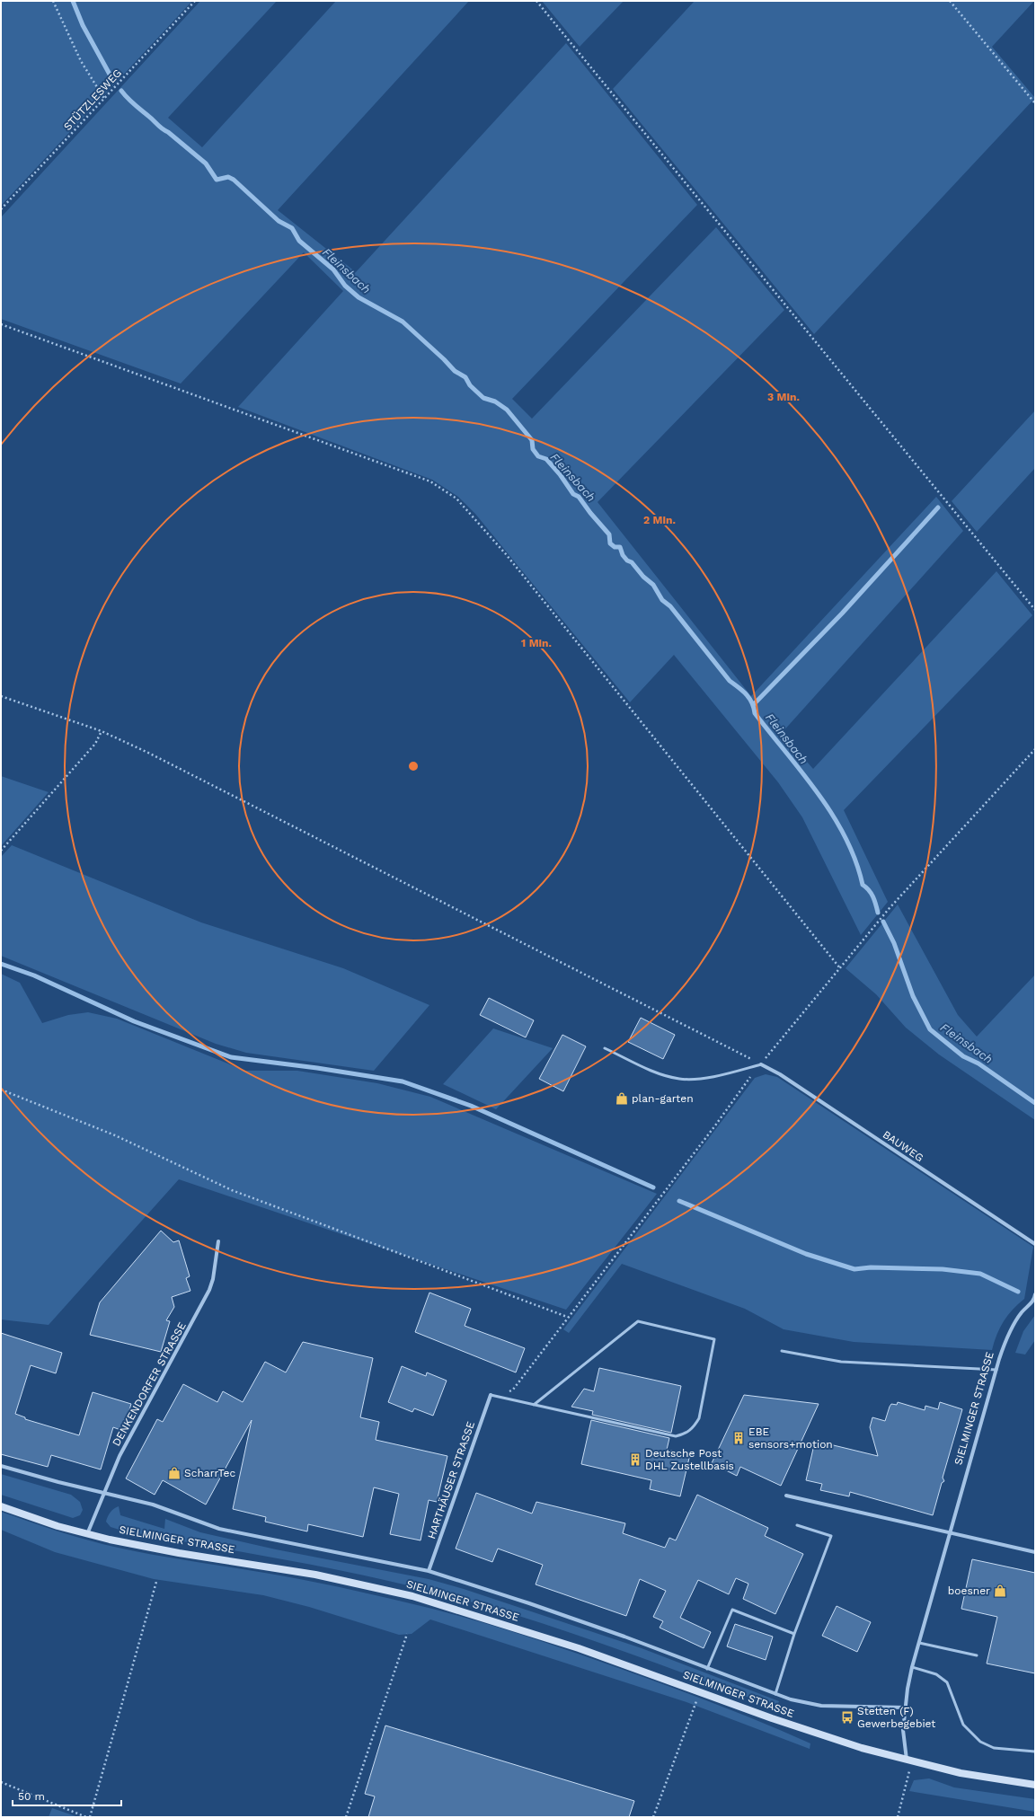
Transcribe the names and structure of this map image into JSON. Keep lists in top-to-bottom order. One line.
{"streets":{"street":["BAUWEG","DENKENDORFER STRASSE","SIELMINGER STRASSE","HARTHÄUSER STRASSE"],"path":["STÜTZLESWEG"]},"crossings":[["DENKENDORFER STRASSE","SIELMINGER STRASSE"],["SIELMINGER STRASSE","HARTHÄUSER STRASSE"]],"water":["Fleinsbach"],"places":{"shop":["plan-garten","ScharrTec","boesner"],"building":["EBE sensors+motion","Deutsche Post DHL Zustellbasis"],"bus stop":["Stetten (F) Gewerbegebiet"]},"scale_bar":"50 m","rings":["3 Min.","2 Min.","1 Min."]}
